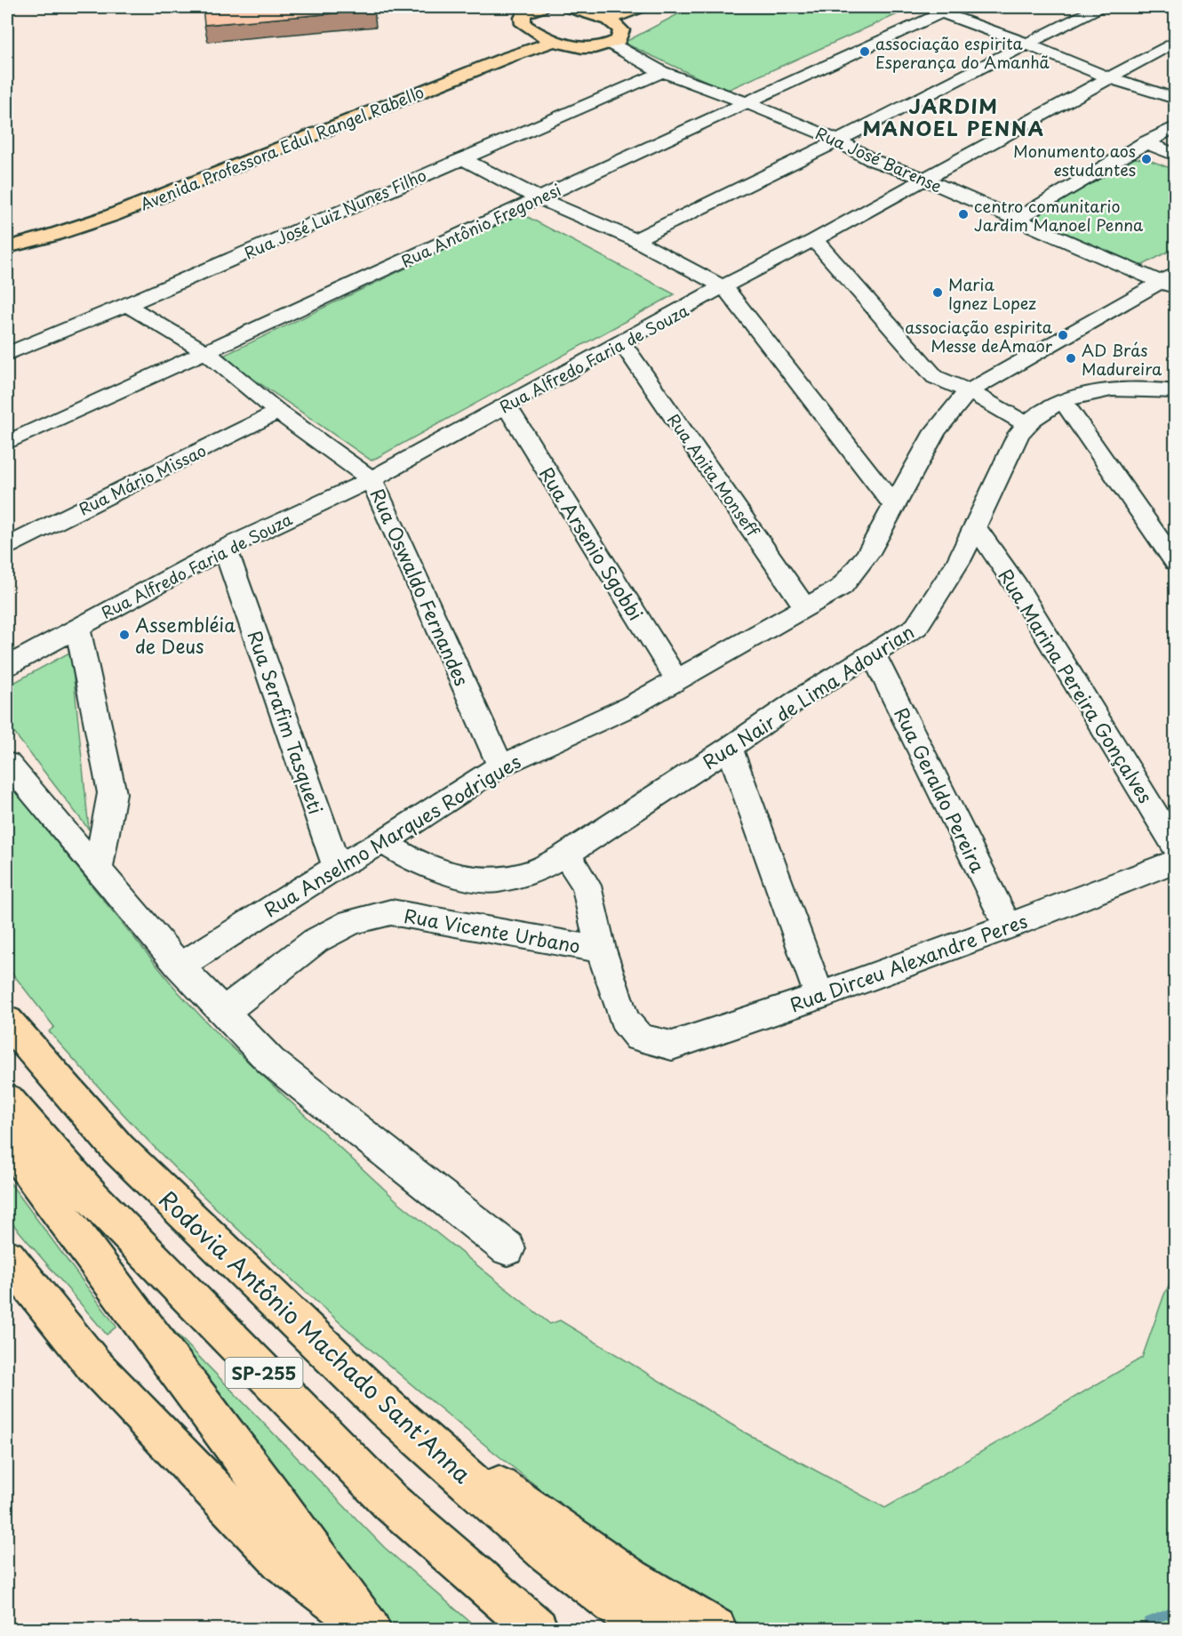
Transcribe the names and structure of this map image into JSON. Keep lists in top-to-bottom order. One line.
{"streets":{"main road":["Avenida Professora Edul Rangel Rabello","Rodovia Antônio Machado Sant'Anna","SP-255"],"street":["Rua José Barense","Rua José Luiz Nunes Filho","Rua Antônio Fregonesi","Rua Alfredo Faria de Souza","Rua Anita Monseff","Rua Mário Missao","Rua Arsenio Sgobbi","Rua Oswaldo Fernandes","Rua Marina Pereira Gonçalves","Rua Nair de Lima Adourian","Rua Serafim Tasqueti","Rua Geraldo Pereira","Rua Anselmo Marques Rodrigues","Rua Vicente Urbano","Rua Dirceu Alexandre Peres"]},"crossings":[["Rua José Barense","Rua José Luiz Nunes Filho"],["Rua José Barense","Rua Antônio Fregonesi"],["Rua José Barense","Rua Alfredo Faria de Souza"],["Rua José Barense","Rua Anselmo Marques Rodrigues"],["Rua José Luiz Nunes Filho","Rua Oswaldo Fernandes"],["Rua Antônio Fregonesi","Rua Oswaldo Fernandes"],["Rua Alfredo Faria de Souza","Rua Anita Monseff"],["Rua Alfredo Faria de Souza","Rua Arsenio Sgobbi"],["Rua Alfredo Faria de Souza","Rua Oswaldo Fernandes"],["Rua Alfredo Faria de Souza","Rua Serafim Tasqueti"],["Rua Anita Monseff","Rua Anselmo Marques Rodrigues"],["Rua Mário Missao","Rua Oswaldo Fernandes"],["Rua Arsenio Sgobbi","Rua Anselmo Marques Rodrigues"],["Rua Oswaldo Fernandes","Rua Anselmo Marques Rodrigues"],["Rua Marina Pereira Gonçalves","Rua Nair de Lima Adourian"],["Rua Nair de Lima Adourian","Rua Geraldo Pereira"],["Rua Nair de Lima Adourian","Rua Anselmo Marques Rodrigues"],["Rua Serafim Tasqueti","Rua Anselmo Marques Rodrigues"],["Rua Geraldo Pereira","Rua Dirceu Alexandre Peres"],["Rua Vicente Urbano","Rua Dirceu Alexandre Peres"]],"districts":["JARDIM MANOEL PENNA"],"places":["associação espirita Esperança do Amanhã","Monumento aos estudantes","centro comunitario Jardim Manoel Penna","Maria Ignez Lopez","associação espirita Messe deAmaor","AD Brás Madureira","Assembléia de Deus"]}
